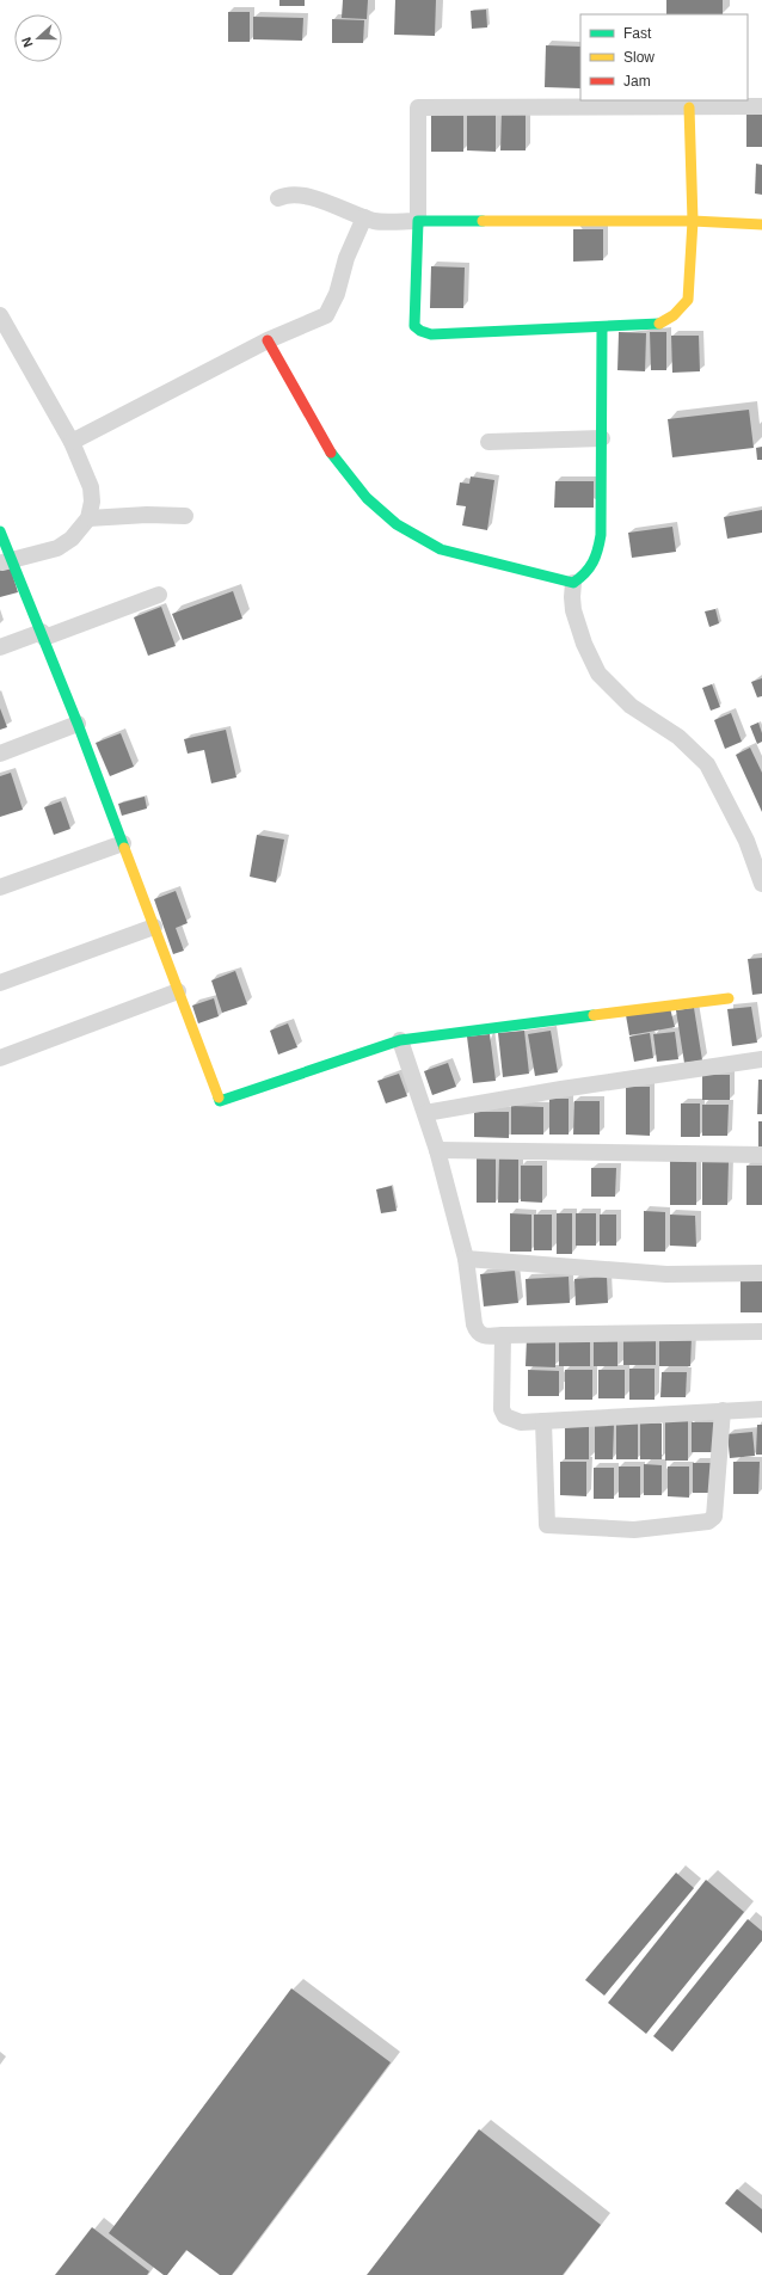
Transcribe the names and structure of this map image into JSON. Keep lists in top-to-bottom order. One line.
{"legend":["Fast","Slow","Jam"],"north":"left"}
